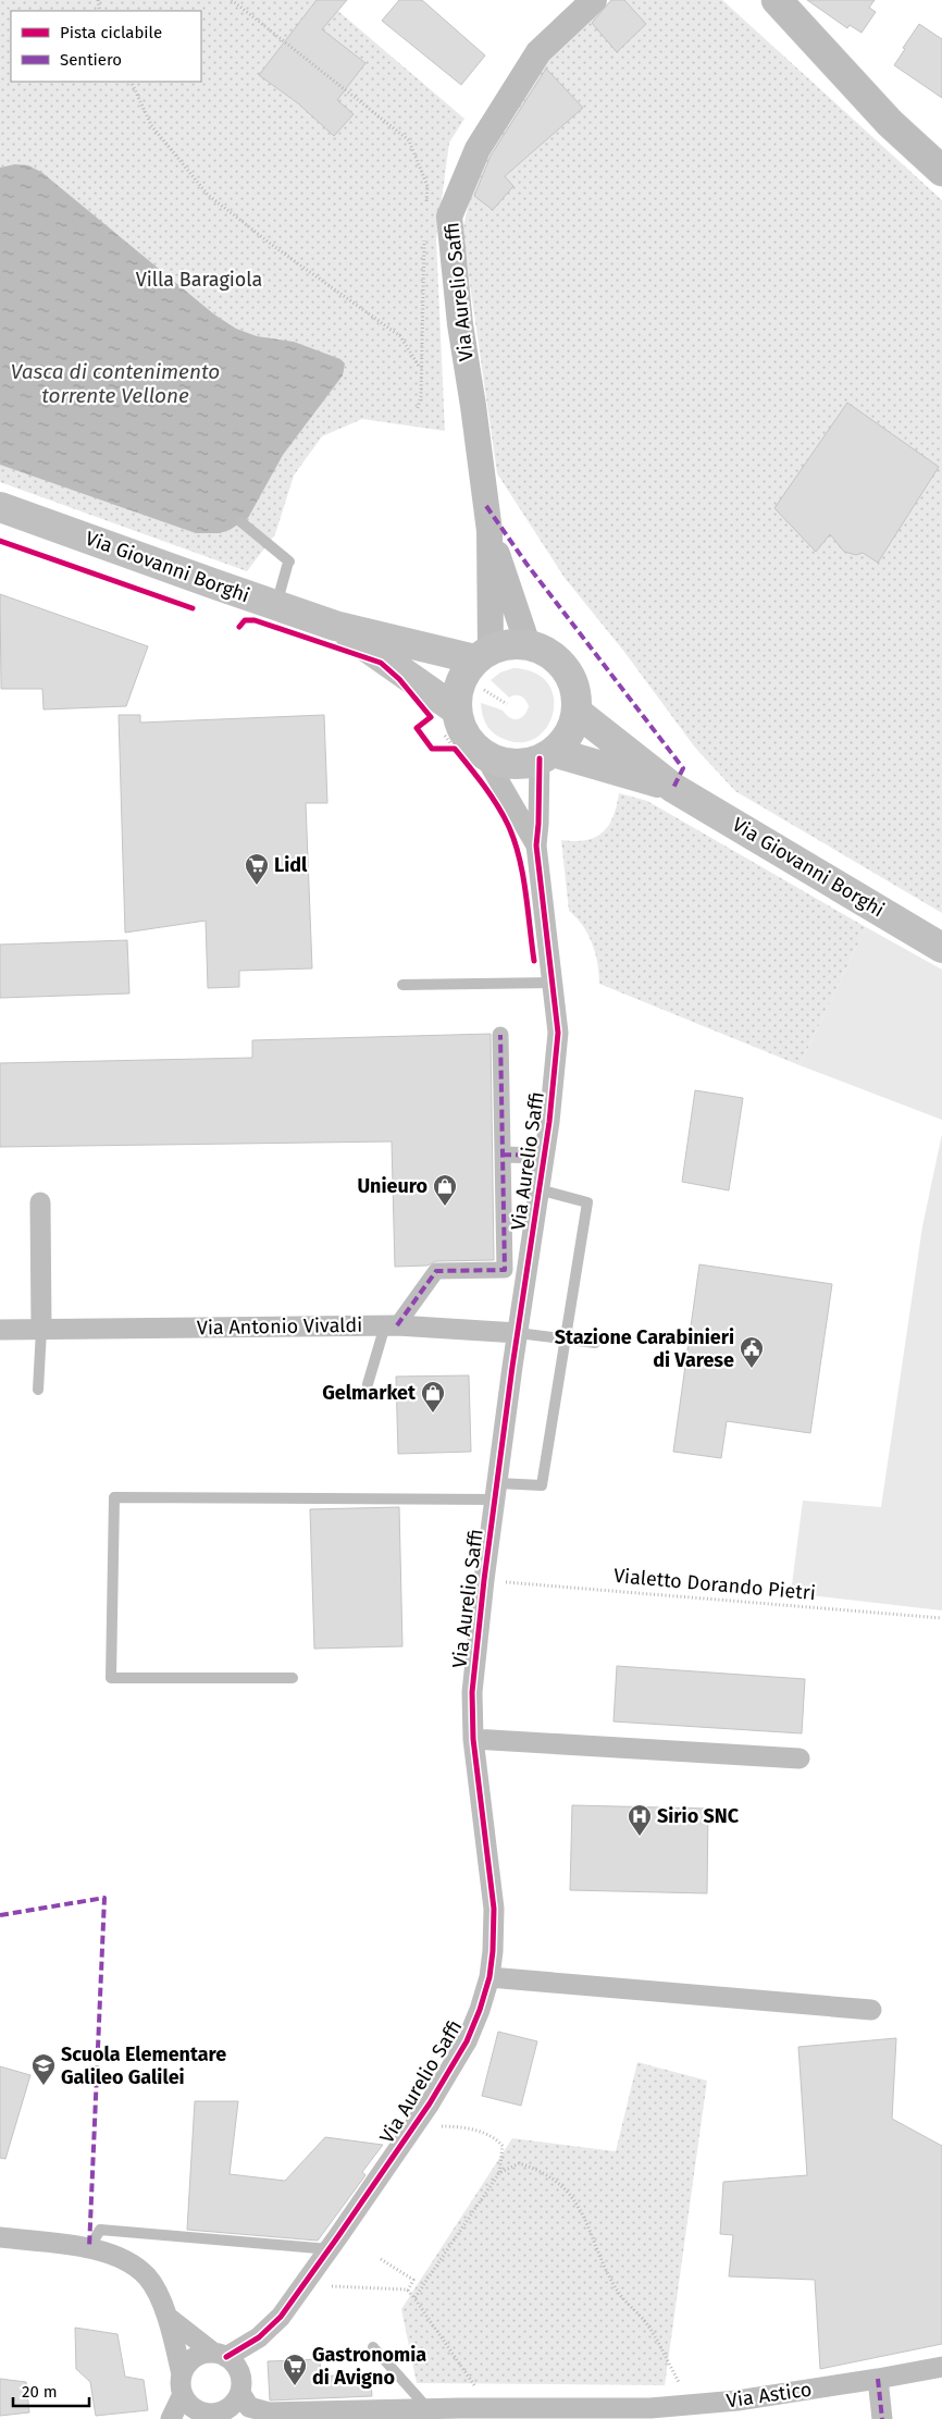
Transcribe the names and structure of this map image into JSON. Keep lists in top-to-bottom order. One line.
{"streets":{"main road":["Via Giovanni Borghi"],"street":["Via Aurelio Saffi","Via Antonio Vivaldi","Via Astico"],"path":["Vialetto Dorando Pietri"]},"crossings":[["Via Aurelio Saffi","Via Giovanni Borghi"],["Via Aurelio Saffi","Via Antonio Vivaldi"],["Via Aurelio Saffi","Vialetto Dorando Pietri"],["Via Aurelio Saffi","Via Astico"]],"water":["Vasca di contenimento torrente Vellone"],"parks":["Villa Baragiola"],"places":{"supermarket":["Lidl","Gastronomia di Avigno"],"shop":["Unieuro","Gelmarket"],"public building":["Stazione Carabinieri di Varese"],"hospital":["Sirio SNC"],"school or university":["Scuola Elementare Galileo Galilei"]},"legend":["Pista ciclabile","Sentiero"],"scale_bar":"20 m"}
